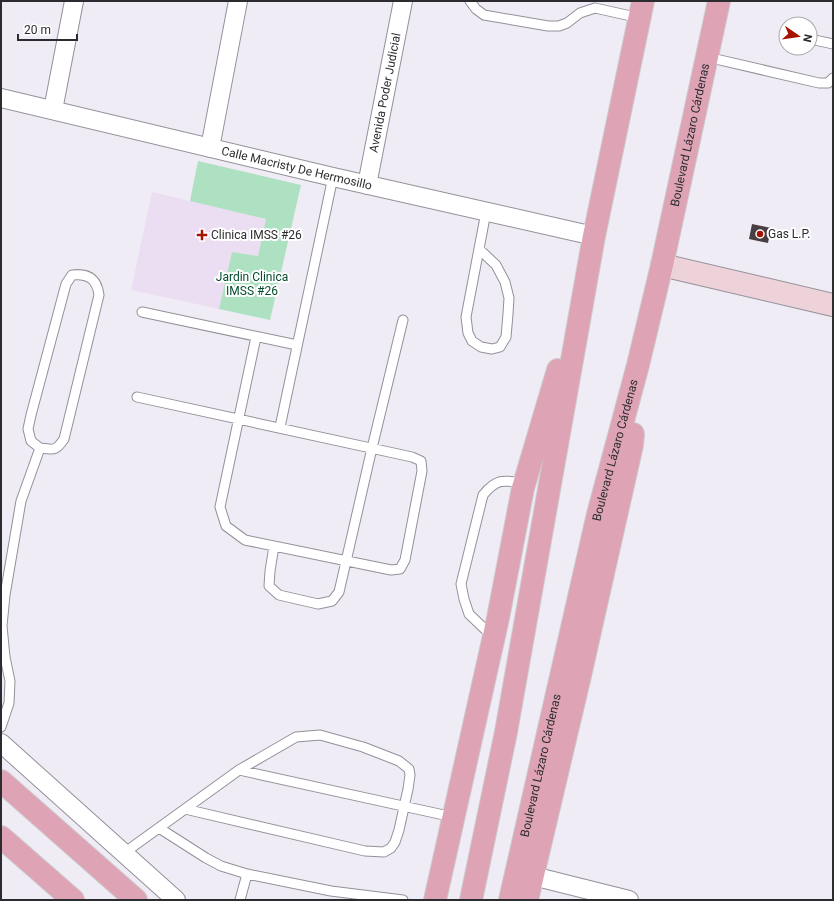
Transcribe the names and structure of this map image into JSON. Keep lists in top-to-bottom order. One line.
{"streets":{"main road":["Boulevard Lázaro Cárdenas"],"street":["Avenida Poder Judicial","Calle Macristy De Hermosillo"]},"crossings":[["Avenida Poder Judicial","Calle Macristy De Hermosillo"]],"parks":["Jardin Clinica IMSS #26"],"places":{"other":["Gas L.P."],"health":["Clinica IMSS #26"]},"scale_bar":"20 m","north":"right"}
